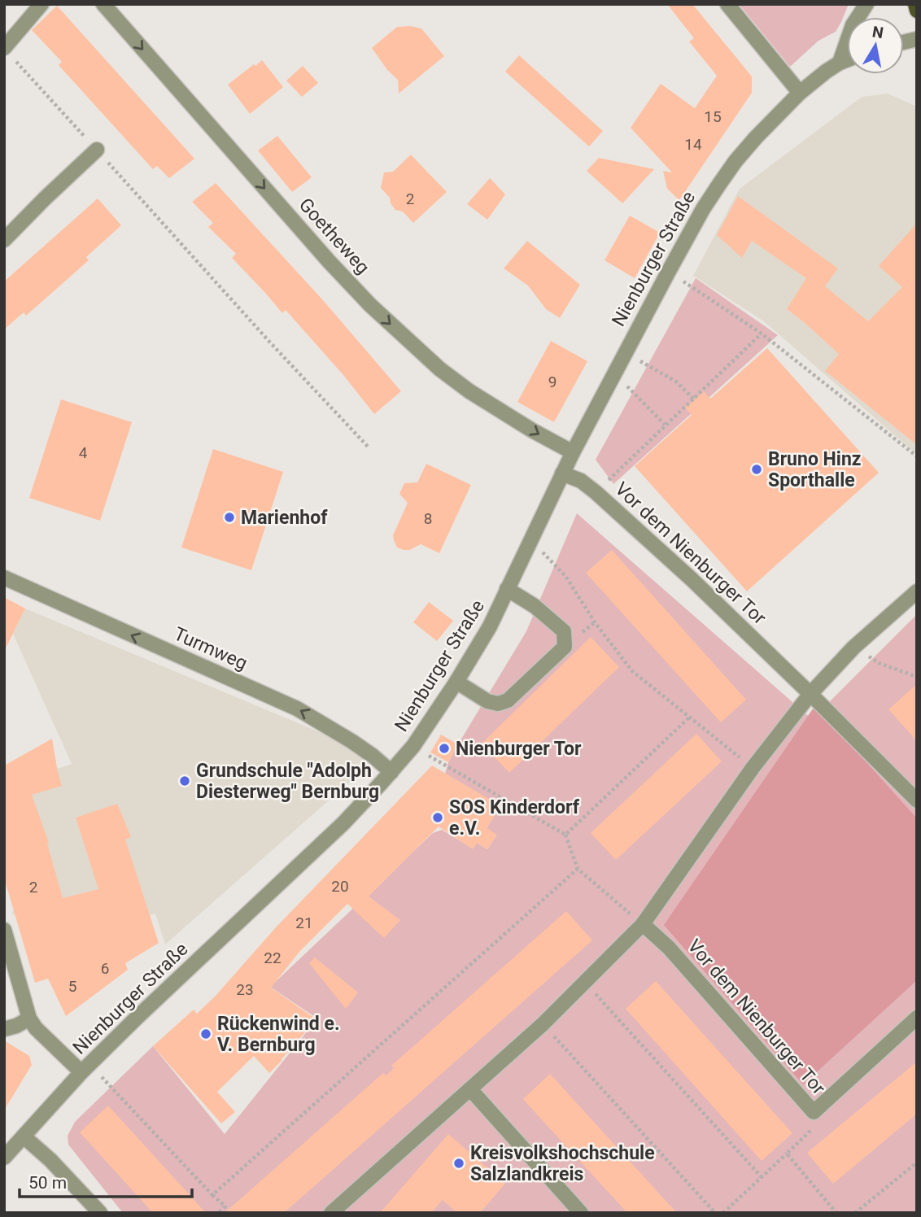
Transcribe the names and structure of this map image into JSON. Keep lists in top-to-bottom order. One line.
{"streets":{"street":["Goetheweg","Nienburger Straße","Vor dem Nienburger Tor","Turmweg"]},"crossings":[["Goetheweg","Nienburger Straße"],["Nienburger Straße","Vor dem Nienburger Tor"],["Nienburger Straße","Turmweg"]],"one_way":["Goetheweg","Turmweg"],"places":["Bruno Hinz Sporthalle","Marienhof","Nienburger Tor","Grundschule \"Adolph Diesterweg\" Bernburg","SOS Kinderdorf e.V.","Rückenwind e. V. Bernburg","Kreisvolkshochschule Salzlandkreis"],"house_numbers":["15","14","2","9","4","8","20","2","21","22","6","5","23"],"scale_bar":"50 m","north":"top"}
